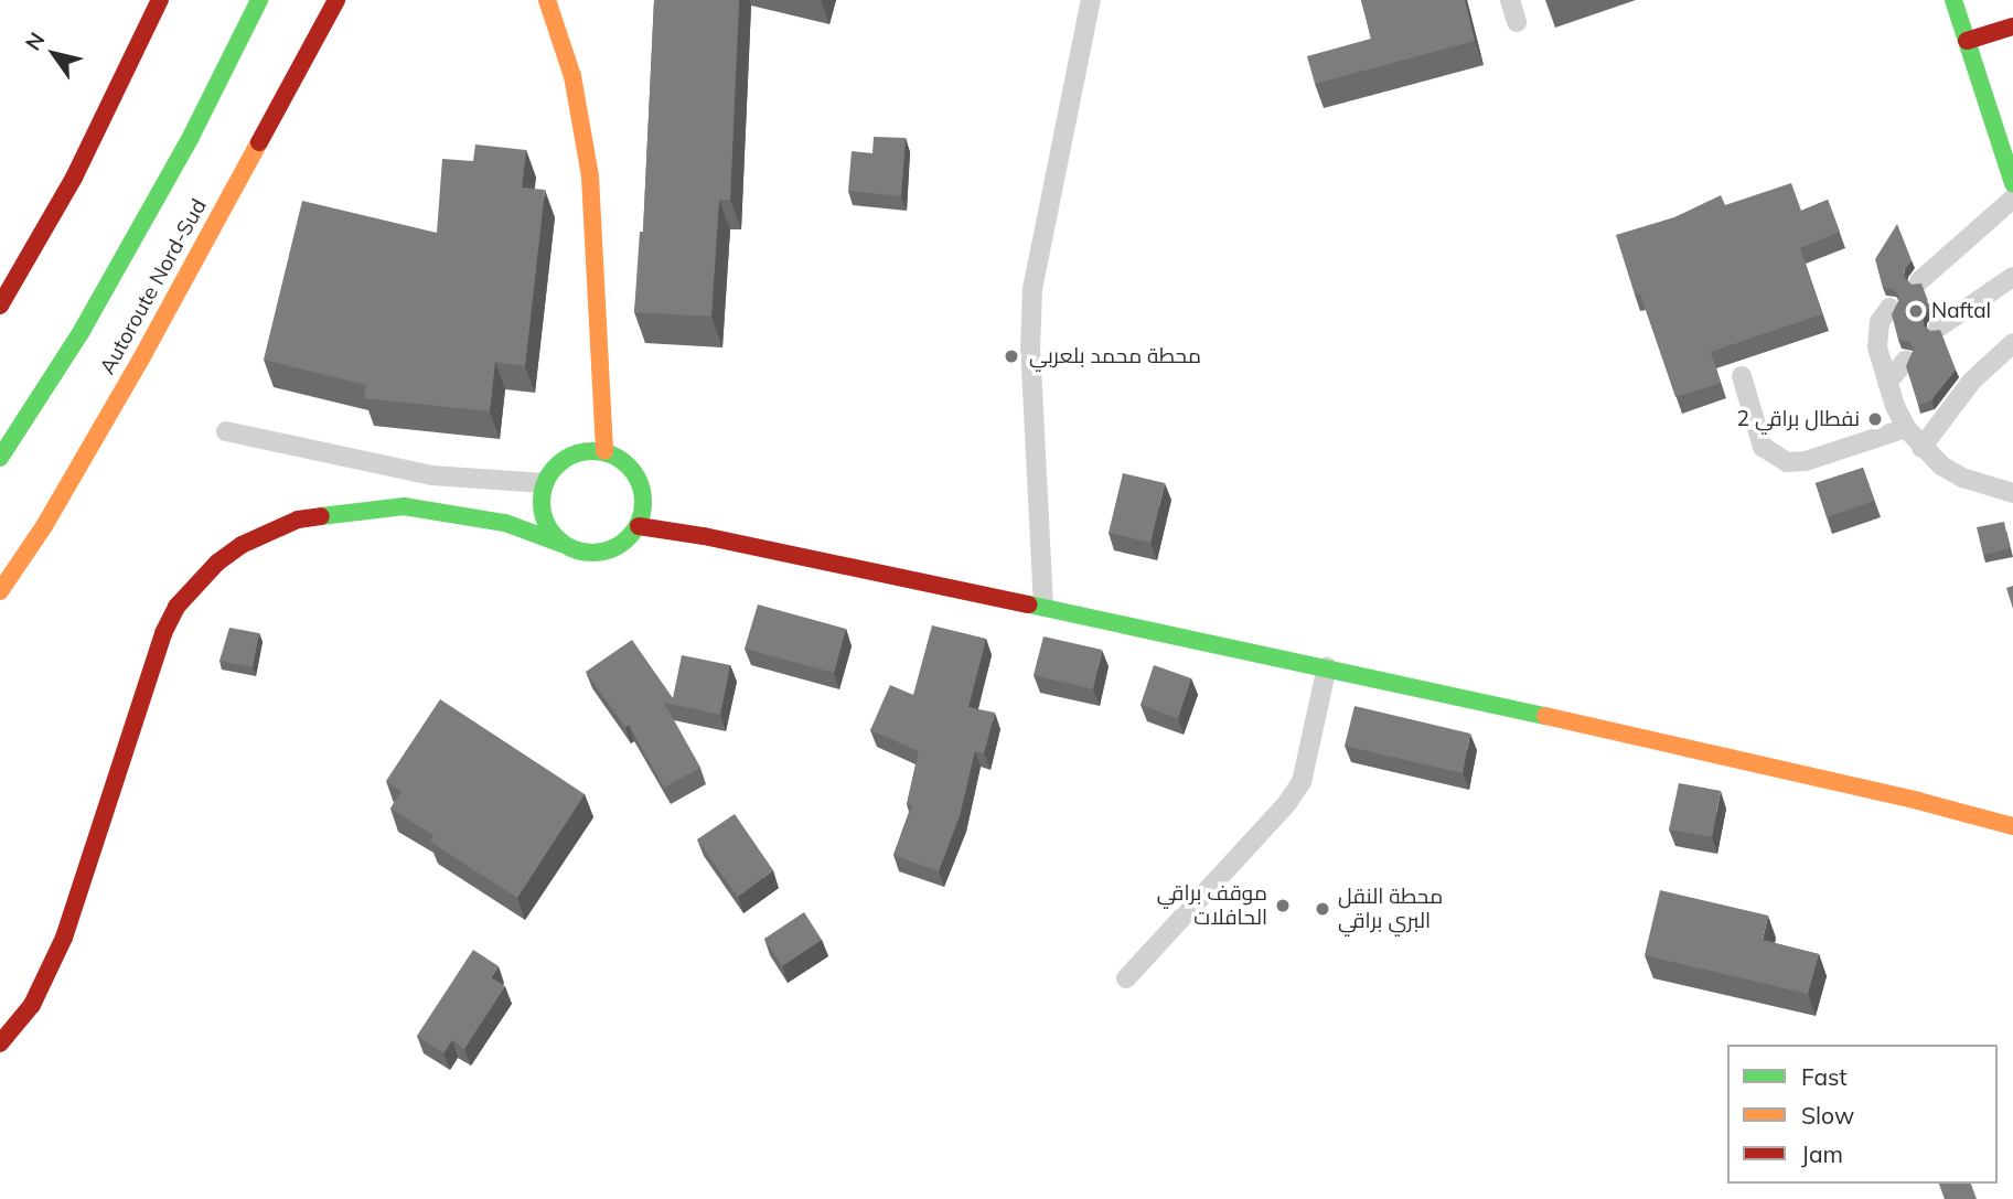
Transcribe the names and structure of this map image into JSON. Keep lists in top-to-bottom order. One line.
{"streets":{"main road":["Autoroute Nord-Sud"]},"places":["Naftal","محطة محمد بلعربي","نفطال براقي 2","موقف براقي الحافلات","محطة النقل البري براقي"],"legend":["Fast","Slow","Jam"],"north":"top left"}
